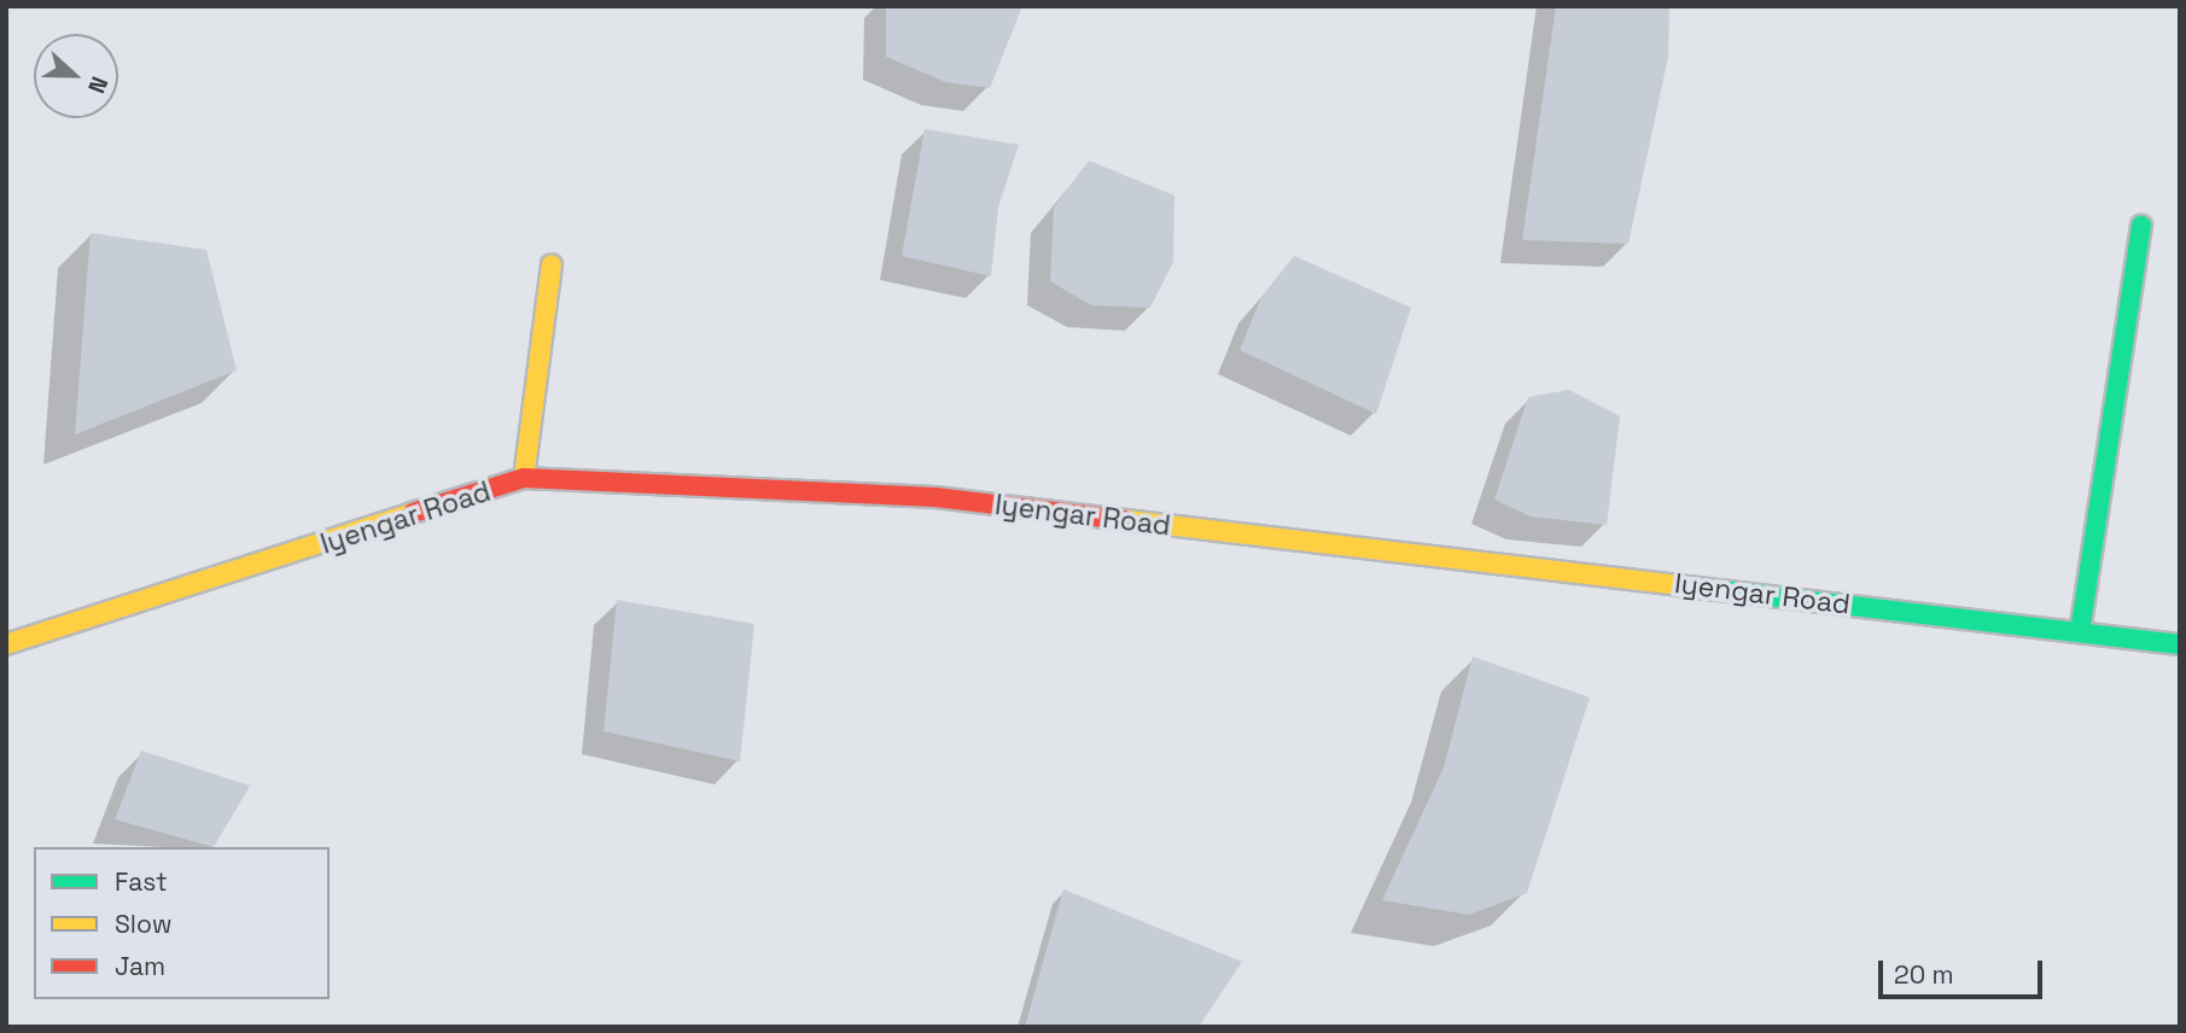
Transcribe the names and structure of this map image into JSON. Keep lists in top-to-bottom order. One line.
{"streets":{"main road":["Iyengar Road"]},"legend":["Fast","Slow","Jam"],"scale_bar":"20 m","north":"right"}
